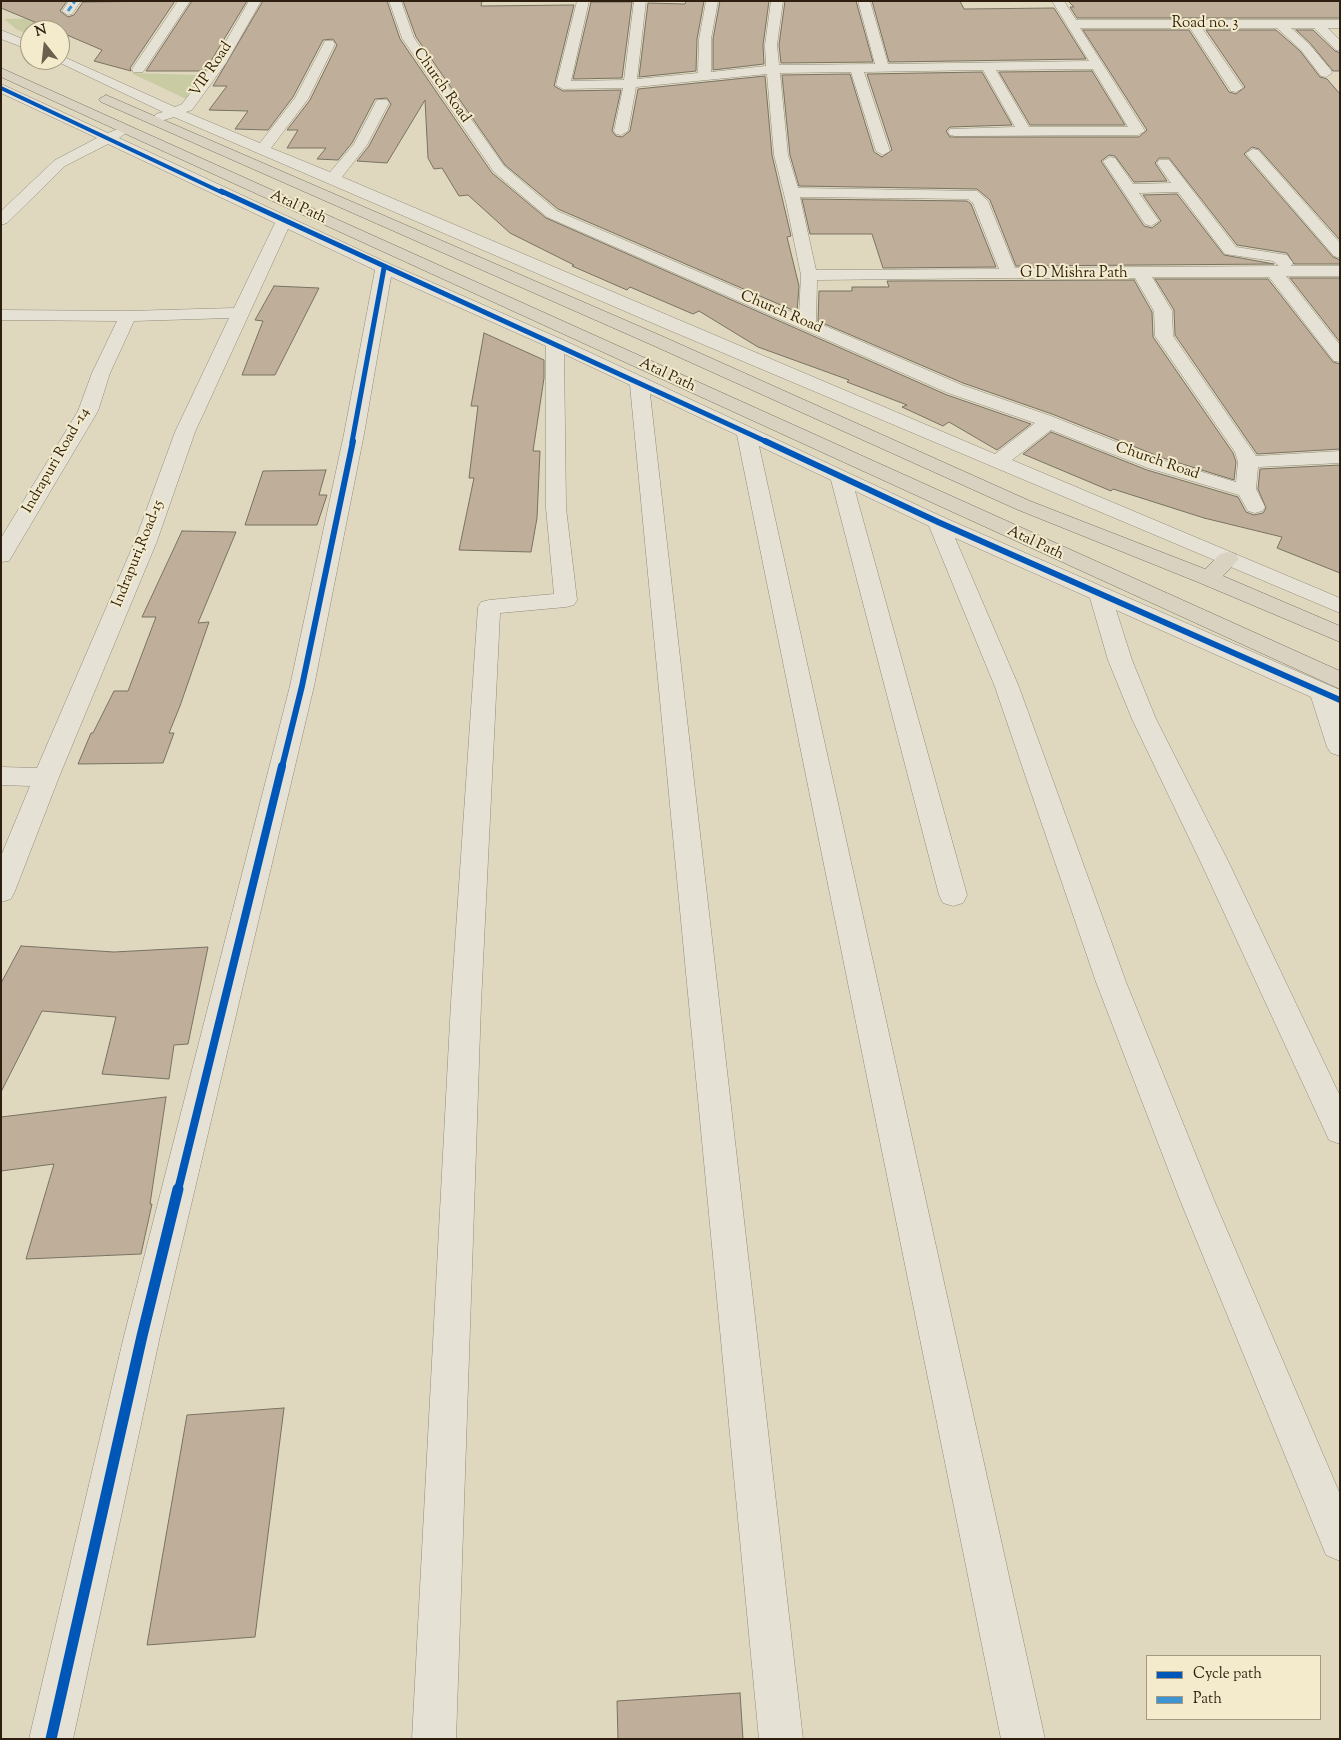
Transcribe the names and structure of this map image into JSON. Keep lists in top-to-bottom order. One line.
{"streets":{"main road":["Atal Path"],"street":["Road no. 3","VIP Road","Church Road","G D Mishra Path","Indrapuri Road -14","Indrapuri,Road-15"]},"crossings":[["VIP Road","Atal Path"]],"legend":["Cycle path","Path"],"north":"top"}
